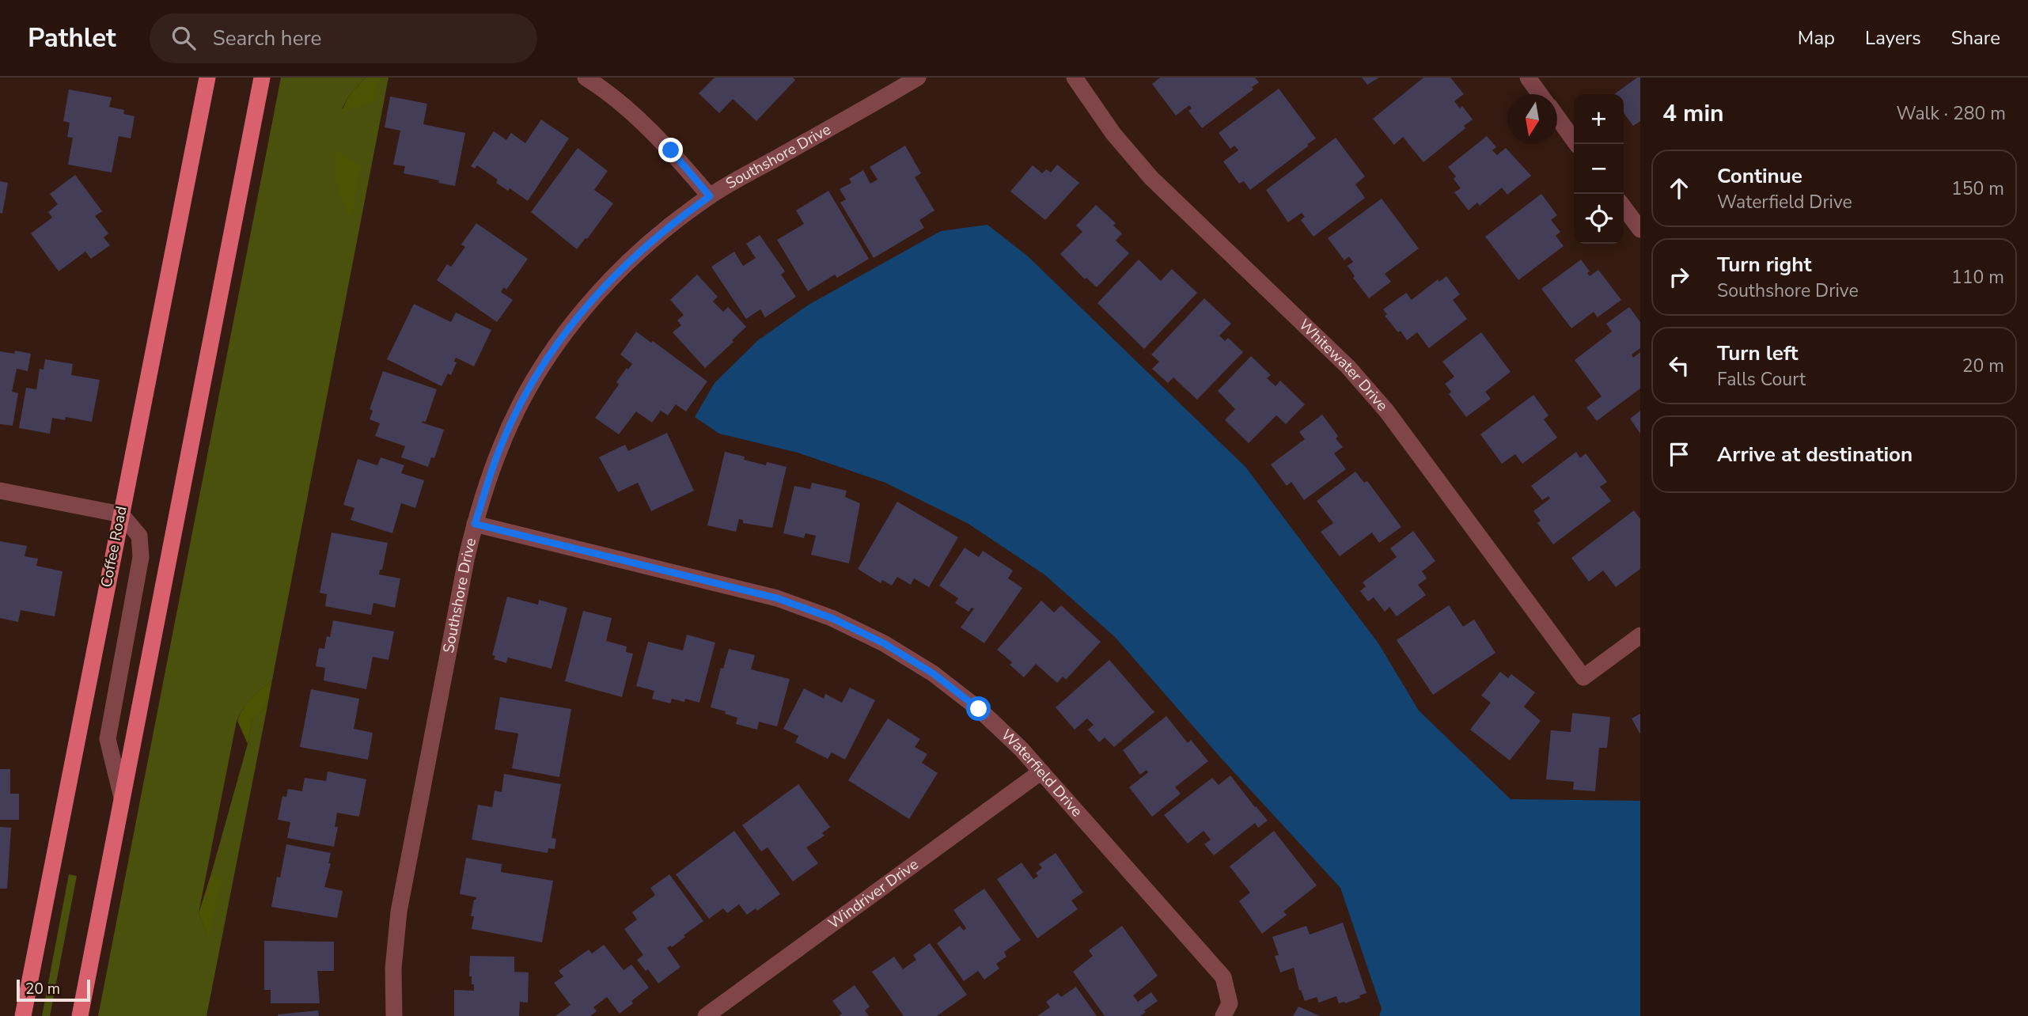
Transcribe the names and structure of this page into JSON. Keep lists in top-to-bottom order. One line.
{"streets":{"main road":["Coffee Road"],"street":["Southshore Drive","Whitewater Drive","Waterfield Drive","Windriver Drive"]},"crossings":[["Southshore Drive","Waterfield Drive"],["Waterfield Drive","Windriver Drive"]],"scale_bar":"20 m","north":"bottom","page":{"header":"Pathlet","search":"Search here","nav":["Map","Layers","Share"],"heading":["4 min","Walk · 280 m"],"map_buttons":["+","−"],"list":[["Continue","Waterfield Drive","150 m"],["Turn right","Southshore Drive","110 m"],["Turn left","Falls Court","20 m"],"Arrive at destination"],"scale":"20 m"}}
